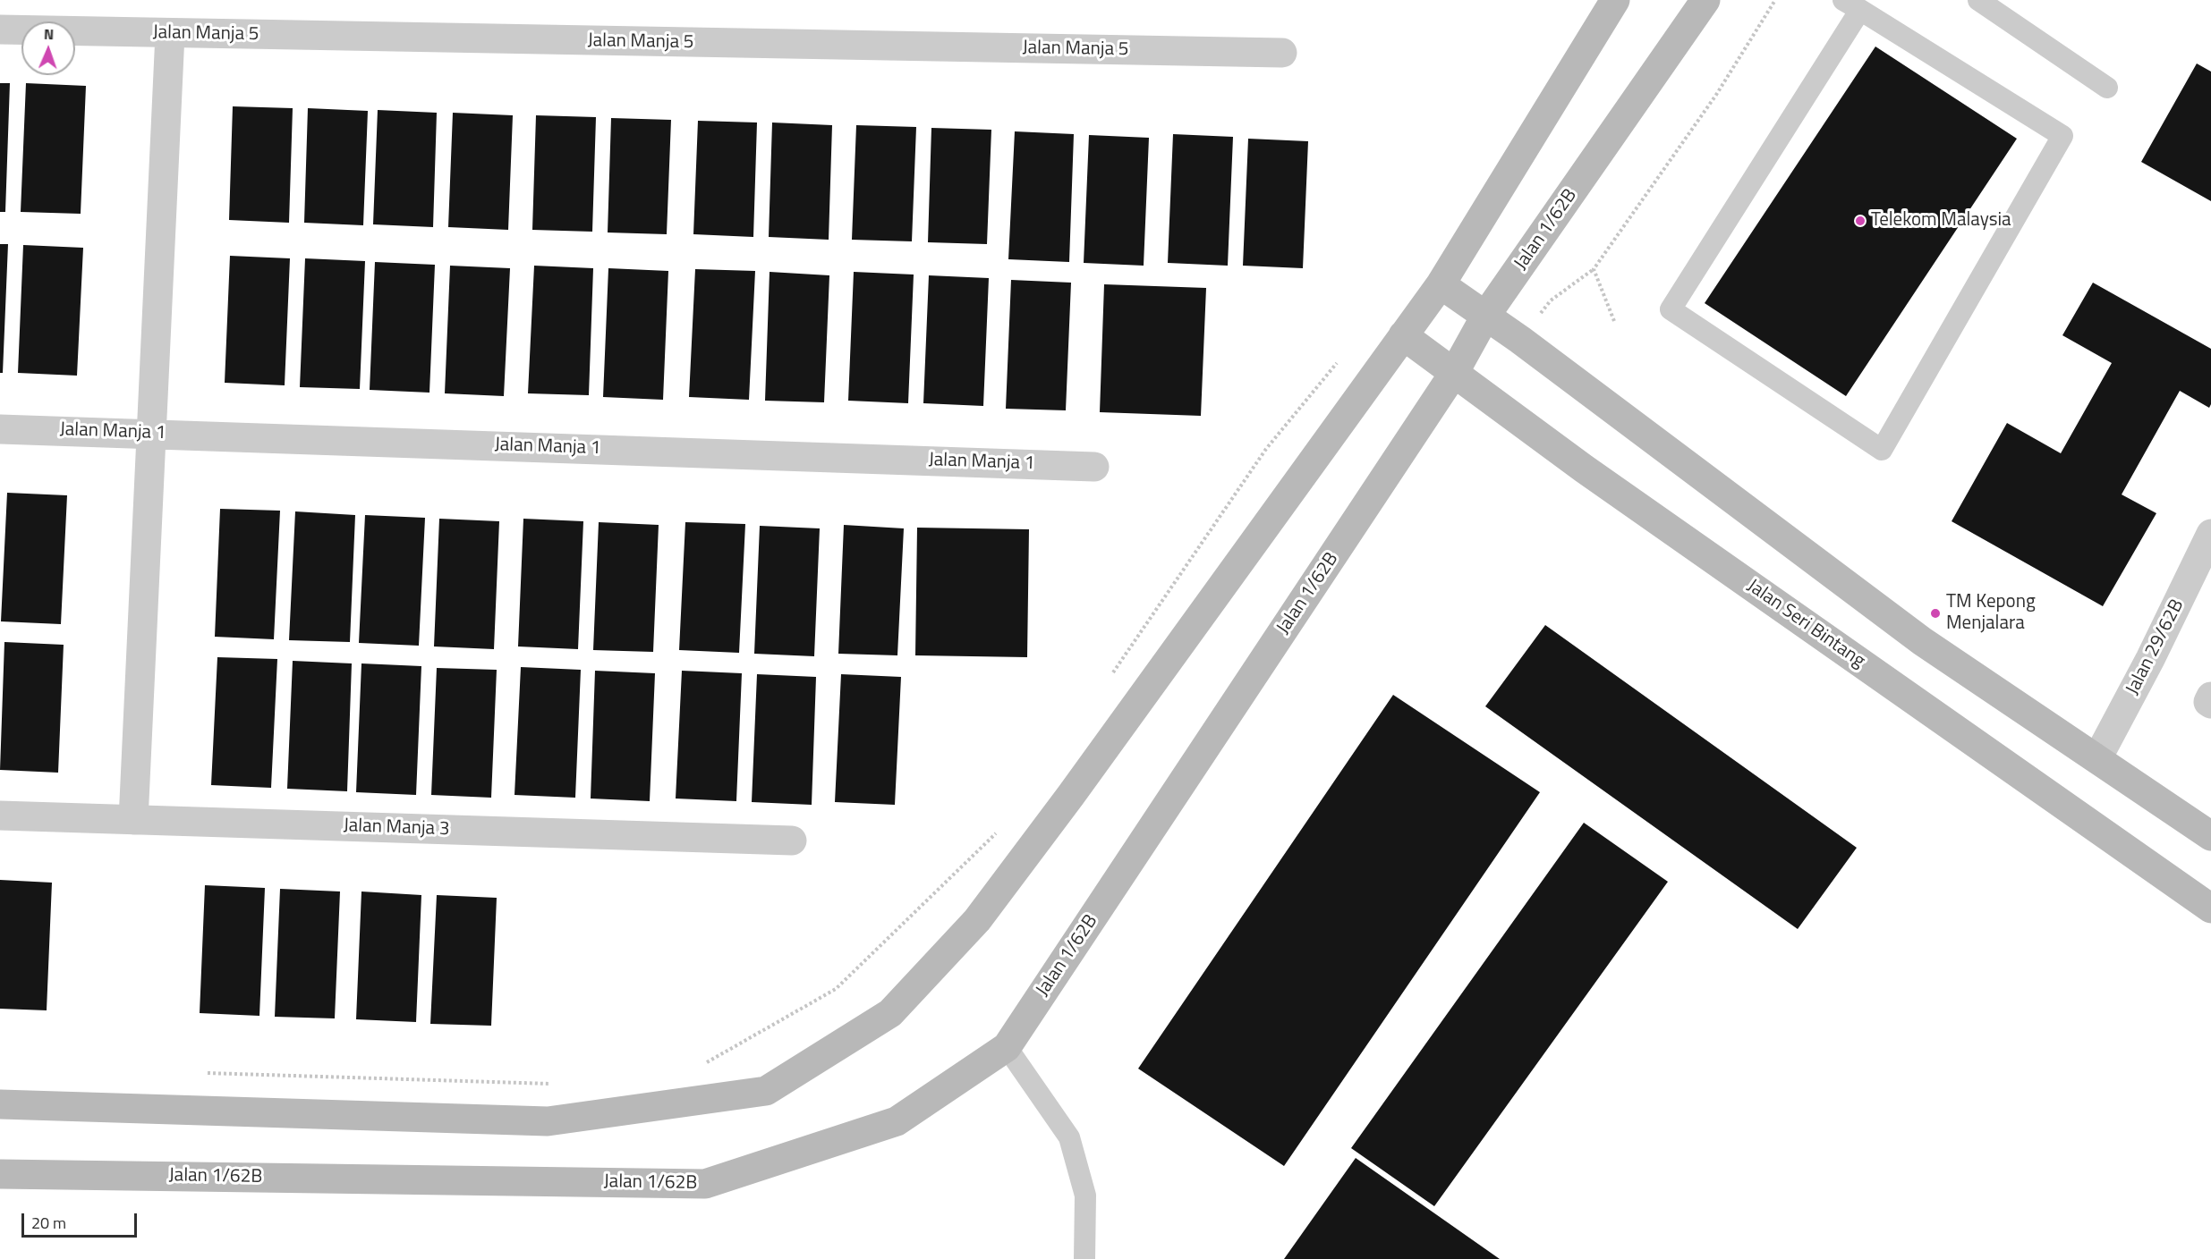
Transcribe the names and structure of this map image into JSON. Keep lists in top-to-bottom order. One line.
{"streets":{"main road":["Jalan 1/62B","Jalan Seri Bintang"],"street":["Jalan Manja 5","Jalan Manja 1","Jalan 29/62B","Jalan Manja 3"]},"crossings":[["Jalan 1/62B","Jalan Seri Bintang"]],"places":["Telekom Malaysia","TM Kepong Menjalara"],"scale_bar":"20 m","north":"top"}
